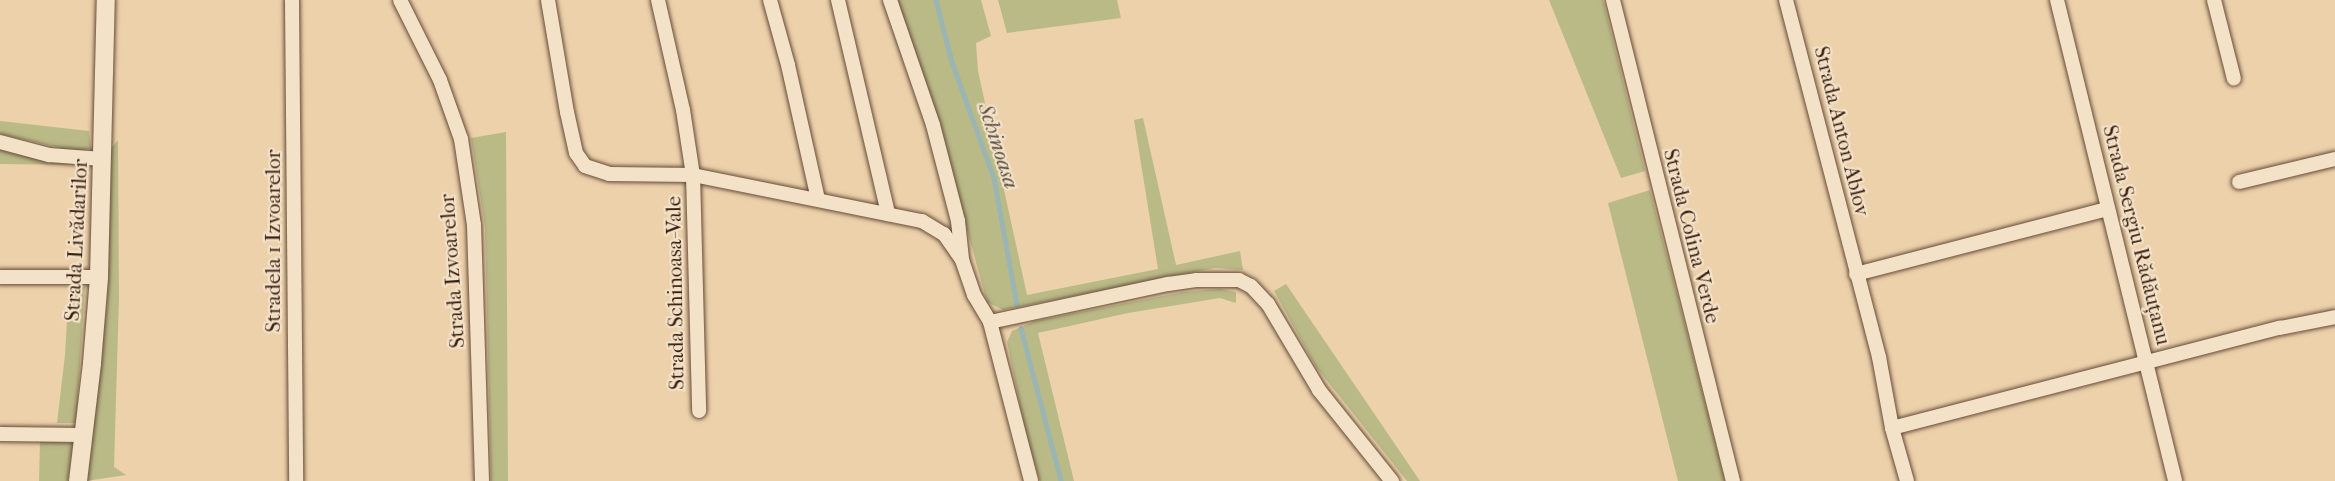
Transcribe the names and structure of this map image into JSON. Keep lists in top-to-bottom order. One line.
{"streets":{"street":["Strada Anton Ablov","Strada Sergiu Rădăuțanu","Strada Colina Verde","Strada Livădarilor","Stradela 1 Izvoarelor","Strada Izvoarelor","Strada Schinoasa-Vale"]},"water":["Schinoasa"]}
